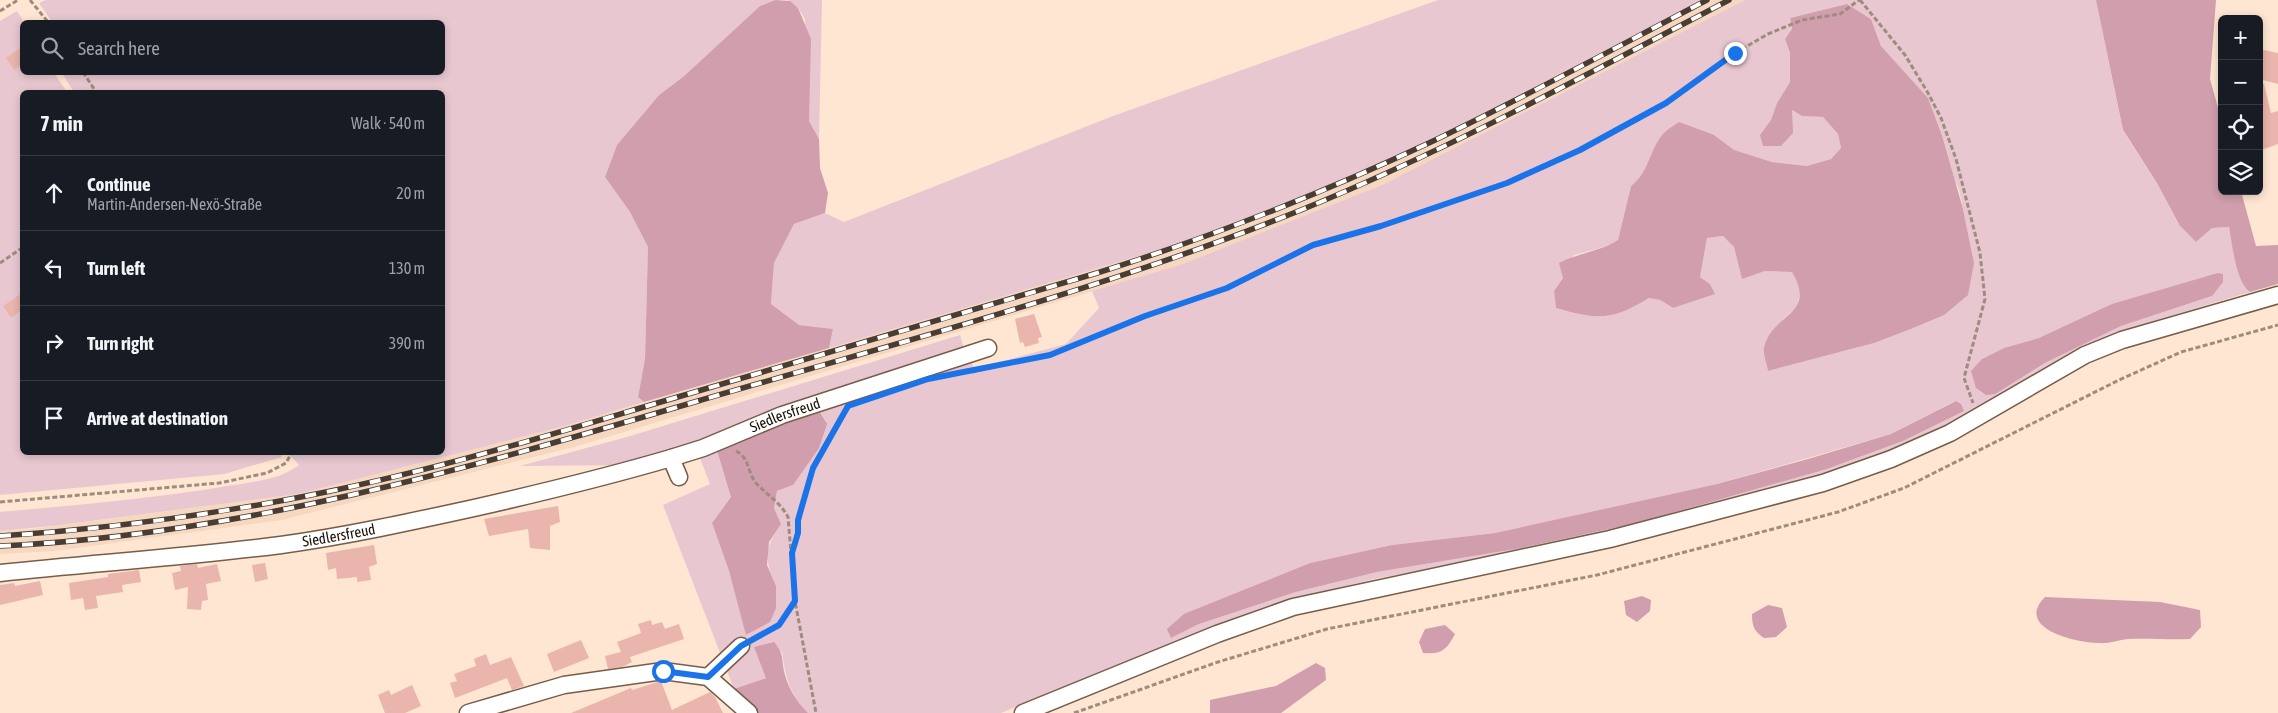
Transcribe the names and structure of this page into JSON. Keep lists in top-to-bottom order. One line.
{"streets":{"street":["Siedlersfreud"]},"page":{"map_buttons":["+","−"],"search":"Search here","heading":["7 min","Walk · 540 m"],"list":[["Continue","Martin-Andersen-Nexö-Straße","20 m"],["Turn left","130 m"],["Turn right","390 m"],"Arrive at destination"]}}
